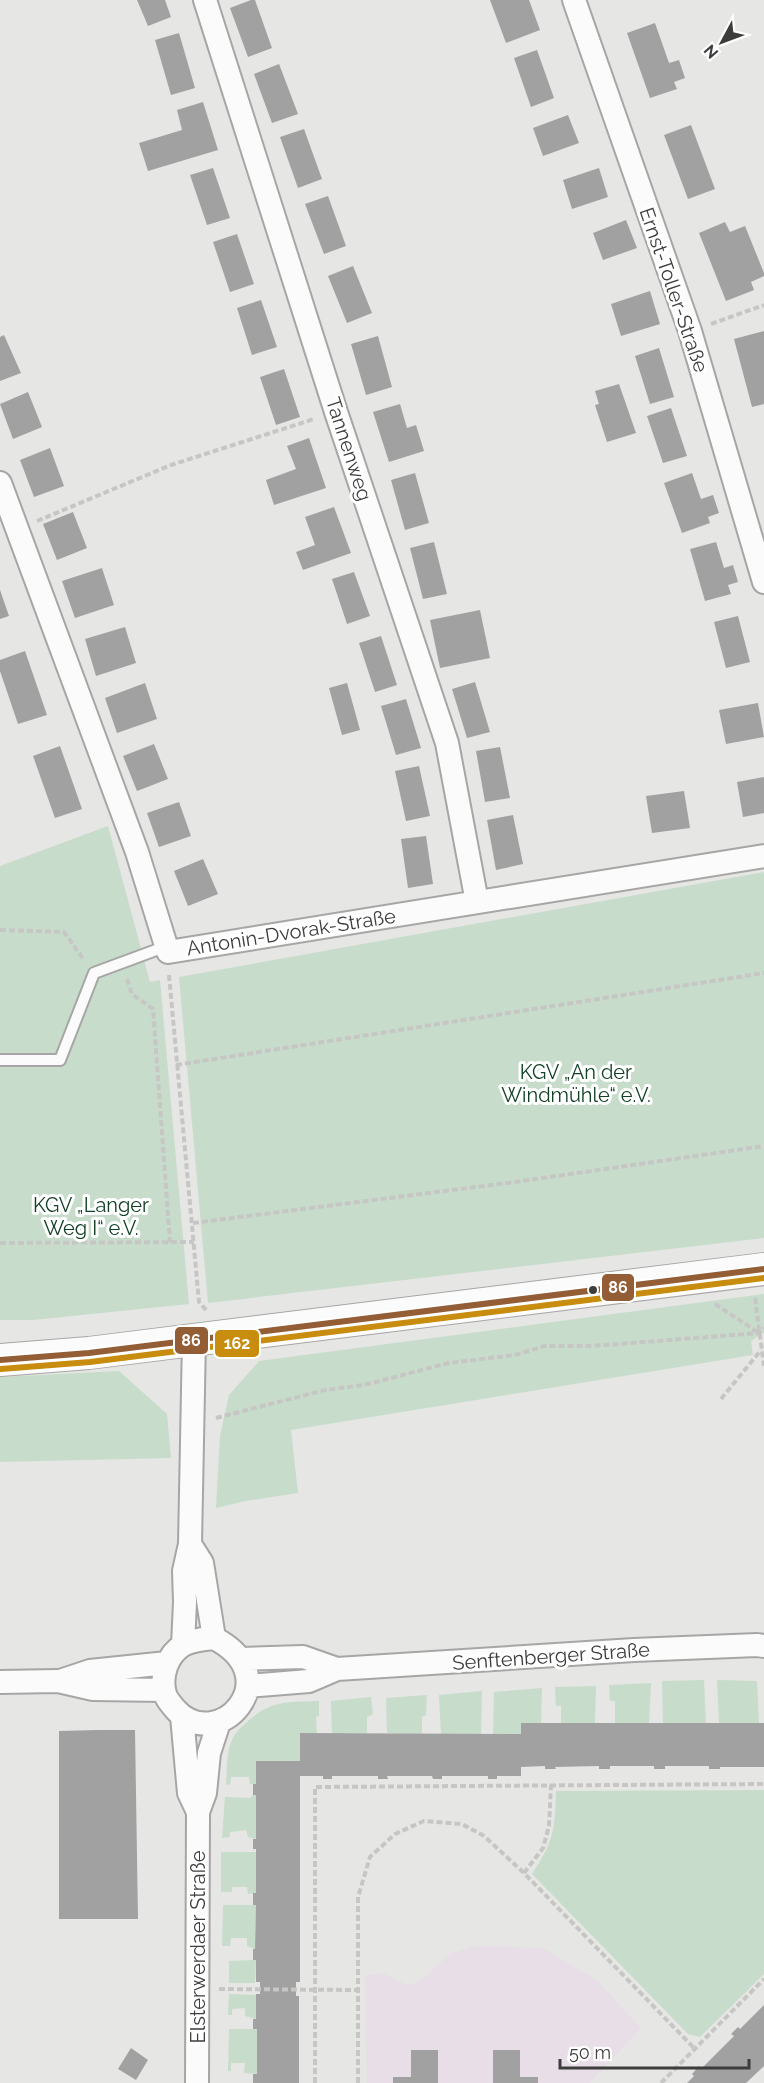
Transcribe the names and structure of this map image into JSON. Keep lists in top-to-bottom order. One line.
{"streets":{"street":["Ernst-Toller-Straße","Tannenweg","Antonin-Dvorak-Straße","Senftenberger Straße","Elsterwerdaer Straße"]},"crossings":[["Tannenweg","Antonin-Dvorak-Straße"],["Senftenberger Straße","Elsterwerdaer Straße"]],"parks":["KGV „An der Windmühle“ e.V.","KGV „Langer Weg I“ e.V."],"lines":["transit line 86","transit line 162"],"scale_bar":"50 m","north":"bottom left"}
